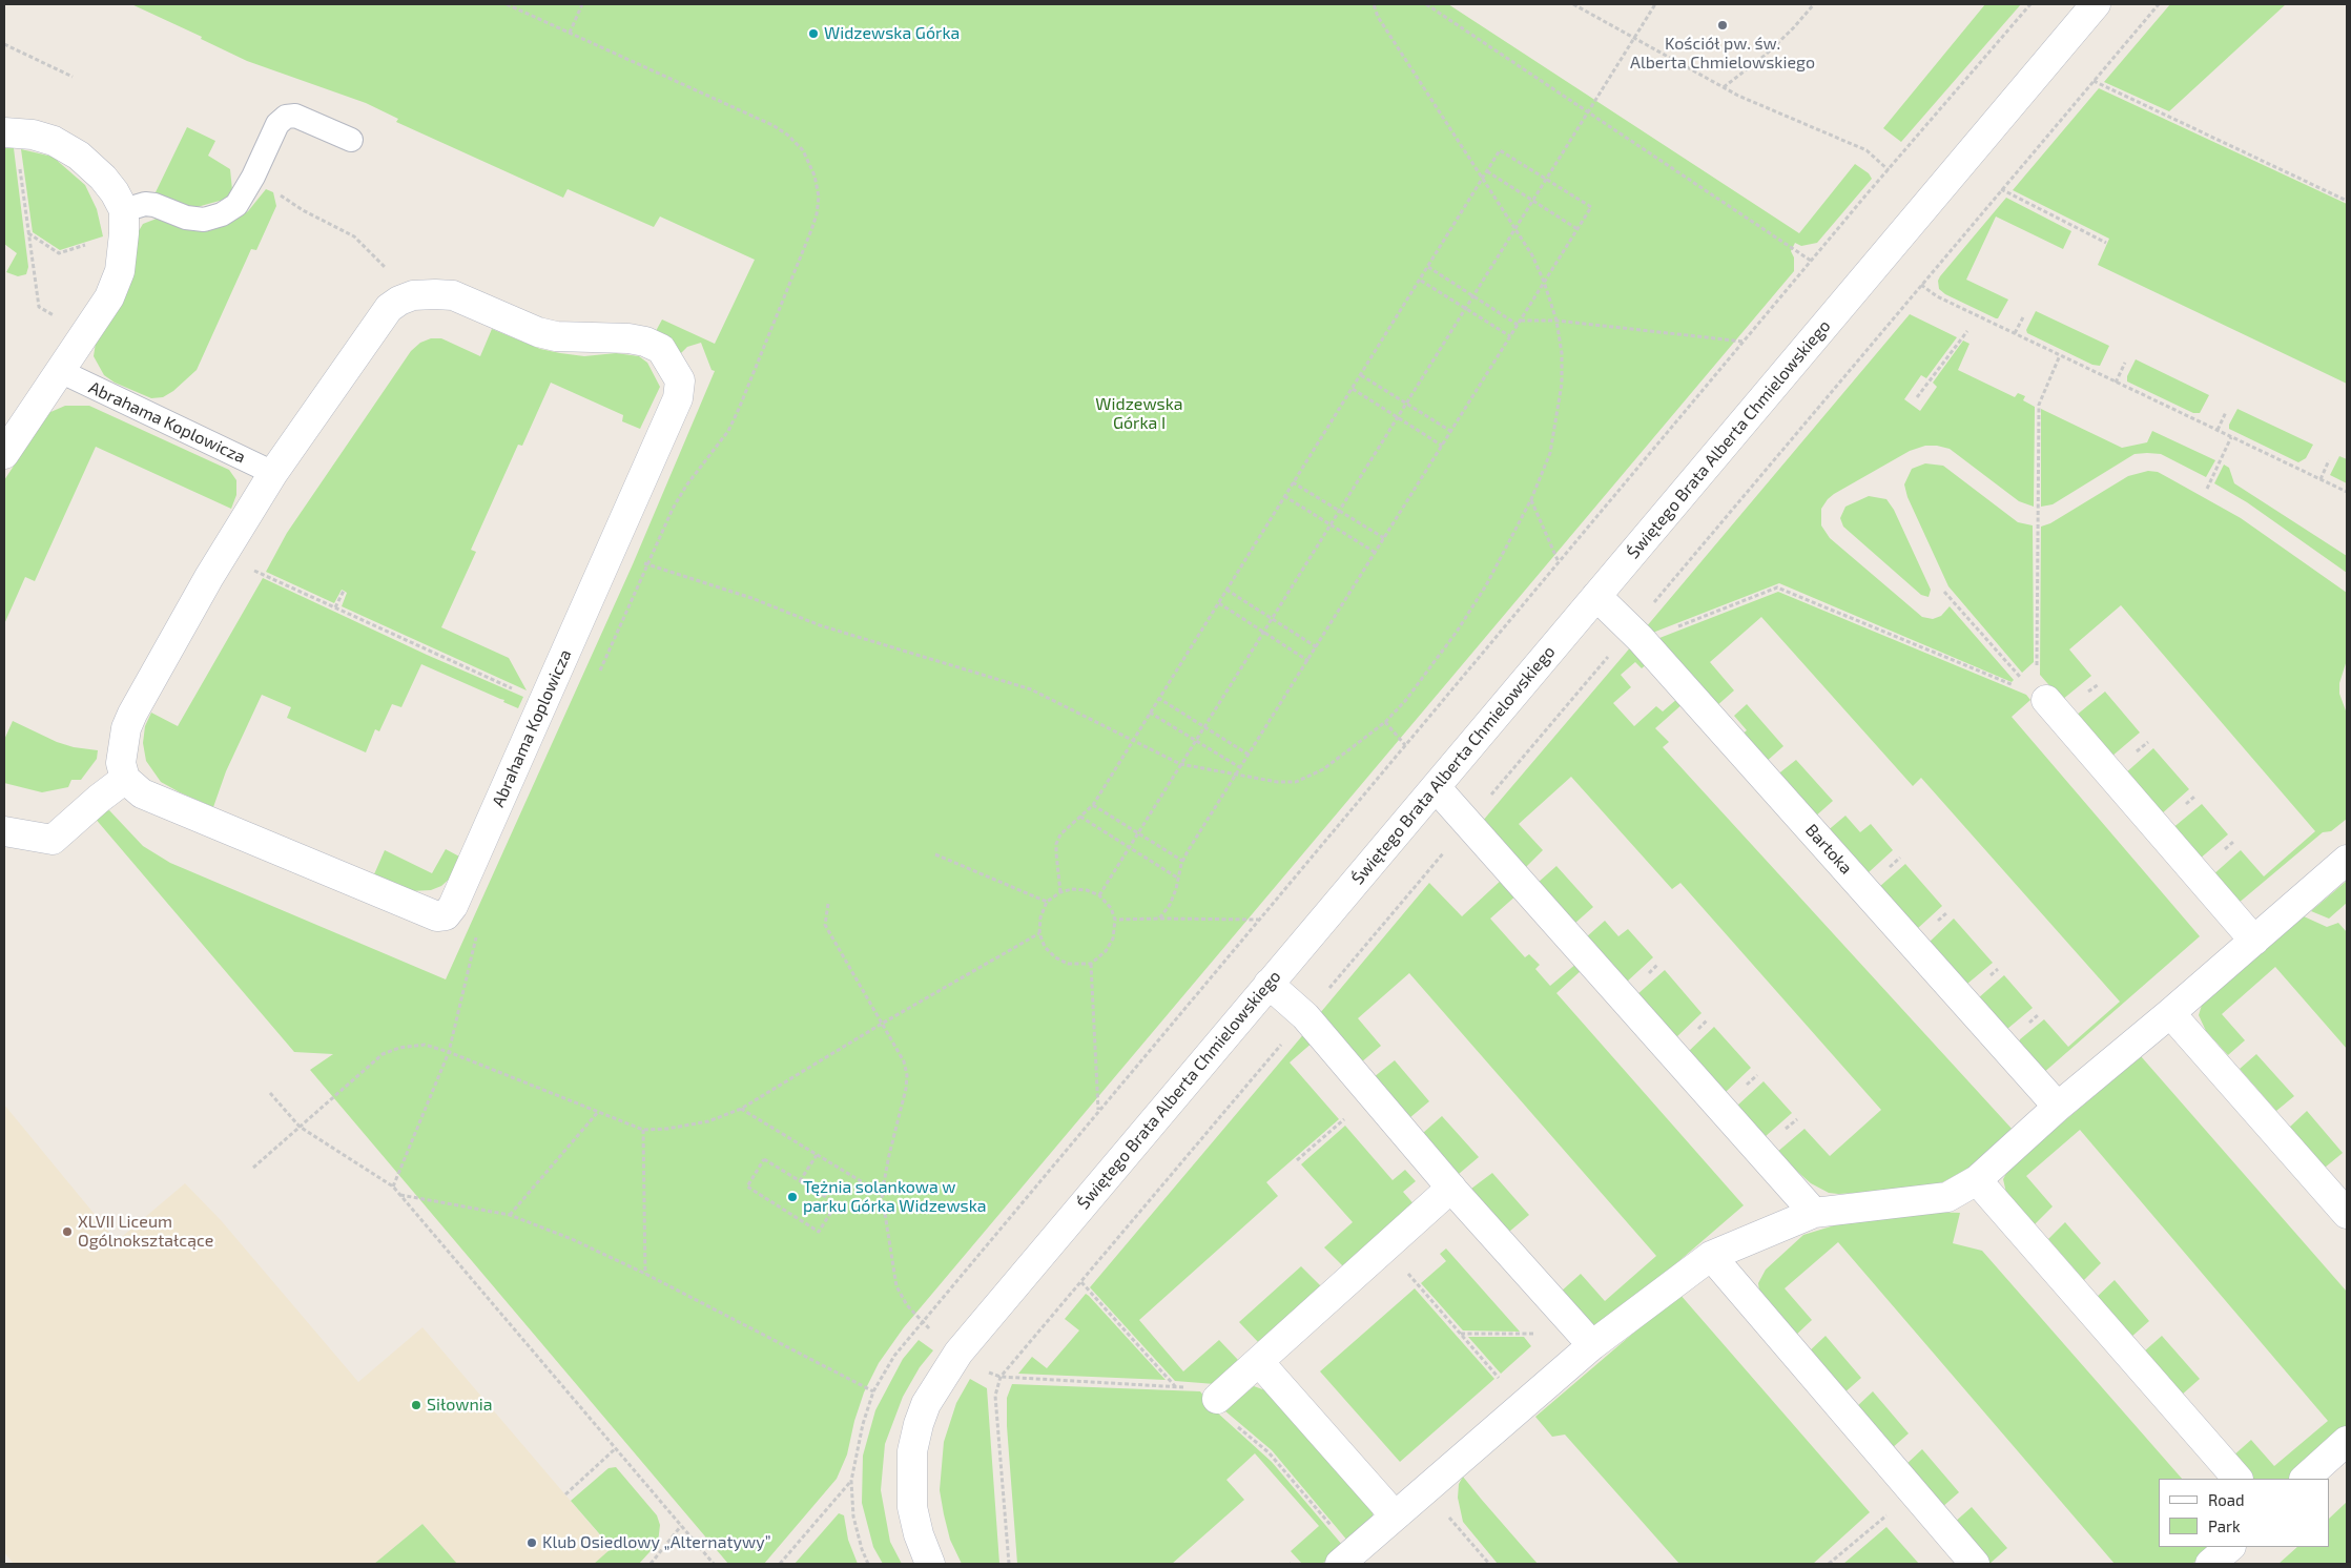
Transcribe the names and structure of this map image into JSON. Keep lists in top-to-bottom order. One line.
{"streets":{"street":["Abrahama Koplowicza","Świętego Brata Alberta Chmielowskiego","Bartoka"]},"crossings":[["Świętego Brata Alberta Chmielowskiego","Bartoka"]],"parks":["Widzewska Górka I"],"places":["Kościół pw. św. Alberta Chmielowskiego","Widzewska Górka","Tężnia solankowa w parku Górka Widzewska","XLVII Liceum Ogólnokształcące","Siłownia","Klub Osiedlowy „Alternatywy”"],"legend":["Road","Park"]}
